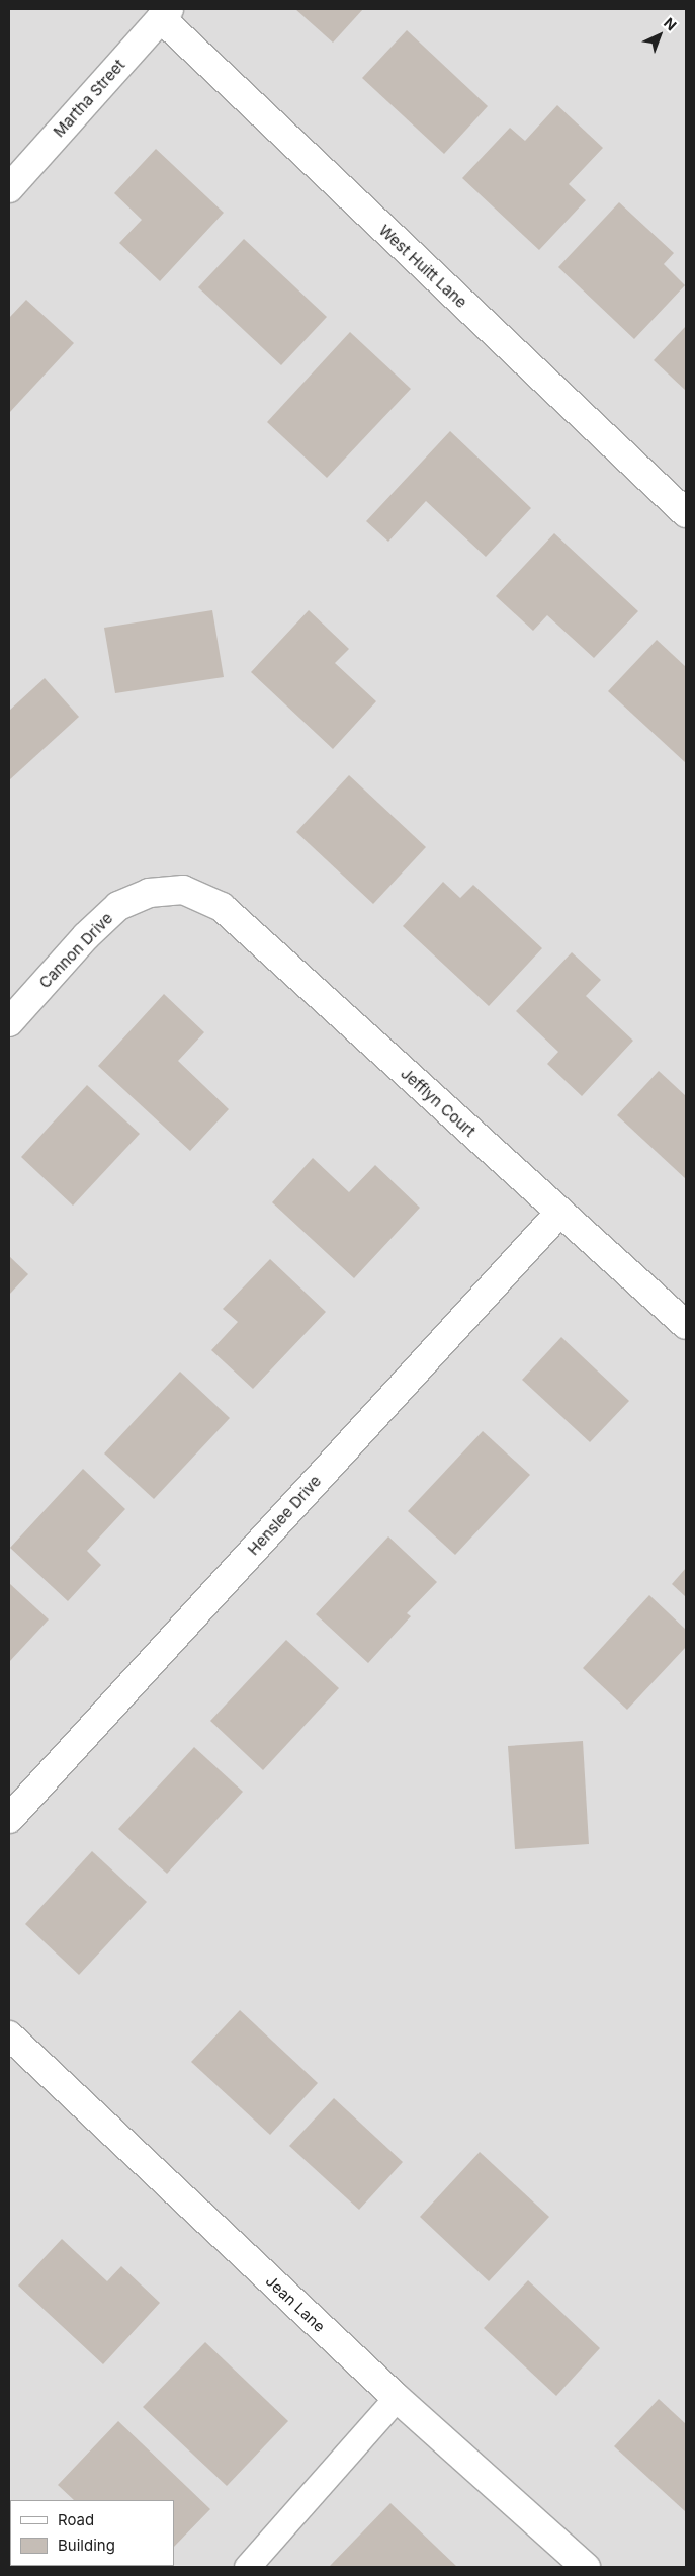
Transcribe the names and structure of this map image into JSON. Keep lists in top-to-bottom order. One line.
{"streets":{"street":["Martha Street","West Huitt Lane","Cannon Drive","Jefflyn Court","Henslee Drive","Jean Lane"]},"crossings":[["Martha Street","West Huitt Lane"],["Cannon Drive","Jefflyn Court"],["Jefflyn Court","Henslee Drive"]],"legend":["Road","Building"],"north":"top right"}
